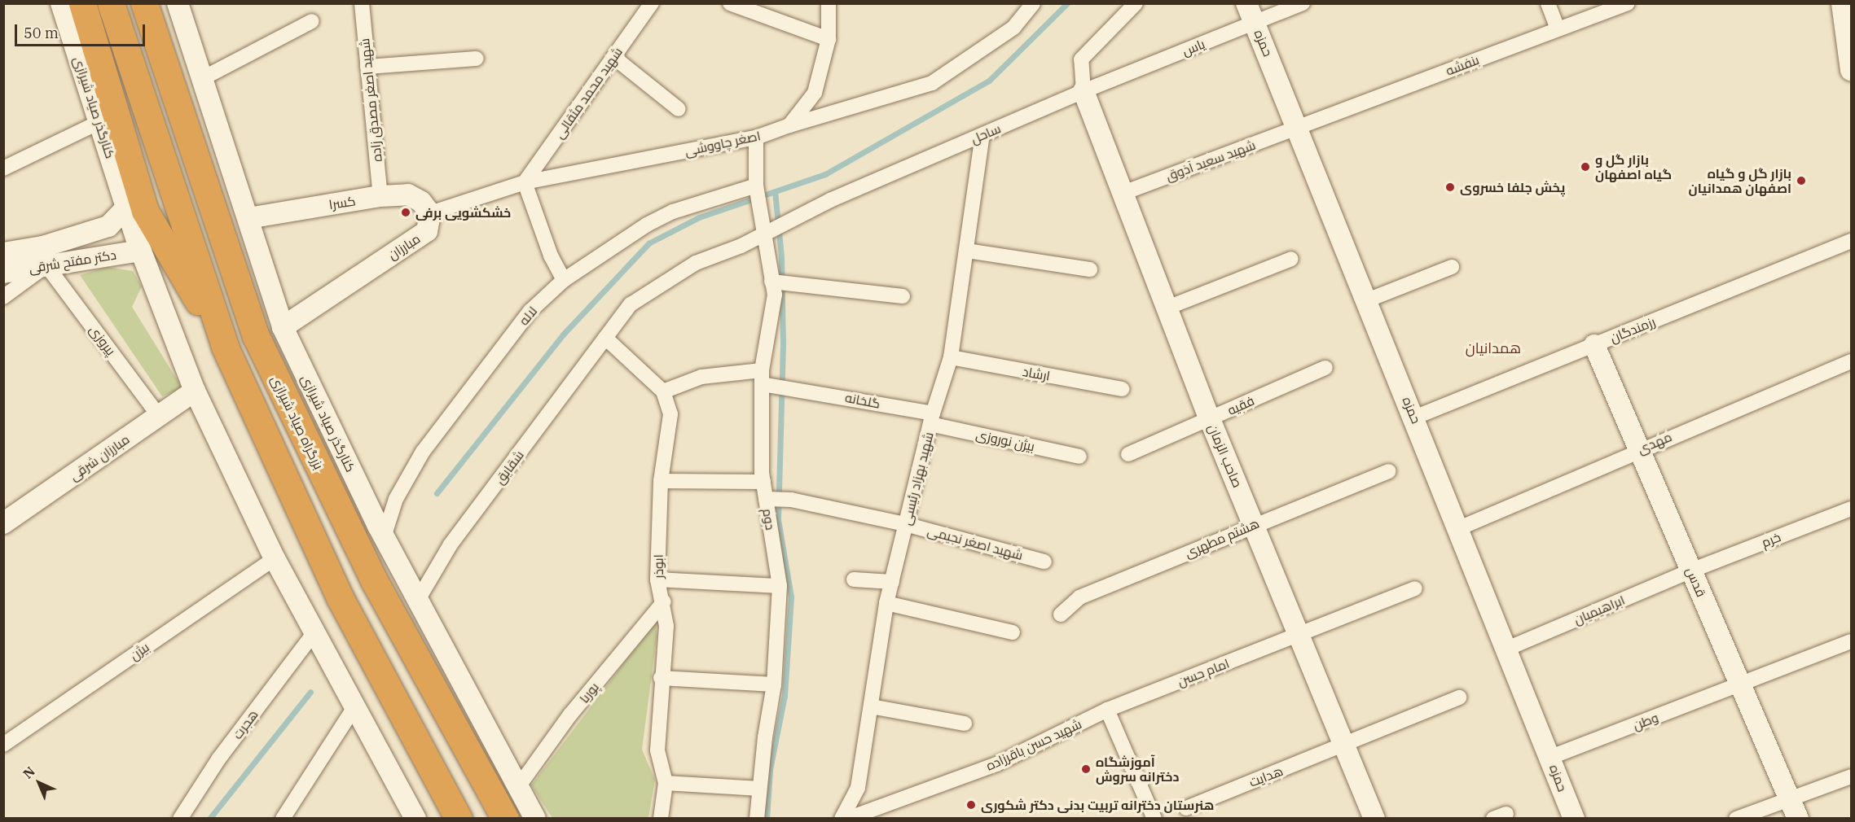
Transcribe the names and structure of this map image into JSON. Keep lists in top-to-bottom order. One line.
{"streets":{"highway":["بزرگراه صیاد شیرازی"],"street":["حمزه","یاس","بنفشه","شهید محمد مثقالی","شهید اصغر مصدق زاده","کنارگذر صیاد شیرازی","ساحل","اصغر چاووشی","شهید سعید آذوق","کسرا","مبارزان","دکتر مفتح شرقی","لاله","رزمندگان","پیروزی","ارشاد","گلخانه","فقیه","بیژن نوروزی","مهدی","صاحب الزمان","مبارزان شرقی","شقایق","شهید بهزاد رئیسی","دوم","هشتم مطهری","خرم","شهید اصغر نجیمی","ابوذر","قدس","ابراهیمیان","بیژن","امام حسن","پوریا","وطن","هجرت","شهید حسن باقرزاده","هدایت"]},"crossings":[["حمزه","یاس"],["حمزه","بنفشه"],["حمزه","شهید سعید آذوق"],["حمزه","رزمندگان"],["حمزه","مهدی"],["حمزه","ابراهیمیان"],["حمزه","وطن"],["یاس","ساحل"],["یاس","صاحب الزمان"],["بنفشه","شهید سعید آذوق"],["شهید محمد مثقالی","اصغر چاووشی"],["شهید اصغر مصدق زاده","کسرا"],["کنارگذر صیاد شیرازی","کسرا"],["کنارگذر صیاد شیرازی","مبارزان"],["کنارگذر صیاد شیرازی","دکتر مفتح شرقی"],["کنارگذر صیاد شیرازی","لاله"],["کنارگذر صیاد شیرازی","مبارزان شرقی"],["کنارگذر صیاد شیرازی","شقایق"],["کنارگذر صیاد شیرازی","بیژن"],["کنارگذر صیاد شیرازی","پوریا"],["کنارگذر صیاد شیرازی","هجرت"],["ساحل","صاحب الزمان"],["ساحل","شهید بهزاد رئیسی"],["ساحل","دوم"],["اصغر چاووشی","دوم"],["شهید سعید آذوق","صاحب الزمان"],["کسرا","مبارزان"],["دکتر مفتح شرقی","پیروزی"],["لاله","دوم"],["رزمندگان","قدس"],["پیروزی","مبارزان شرقی"],["ارشاد","شهید بهزاد رئیسی"],["گلخانه","بیژن نوروزی"],["گلخانه","شهید بهزاد رئیسی"],["گلخانه","دوم"],["گلخانه","ابوذر"],["فقیه","صاحب الزمان"],["بیژن نوروزی","شهید بهزاد رئیسی"],["مهدی","قدس"],["صاحب الزمان","هشتم مطهری"],["صاحب الزمان","امام حسن"],["صاحب الزمان","هدایت"],["شهید بهزاد رئیسی","شهید اصغر نجیمی"],["دوم","شهید اصغر نجیمی"],["خرم","قدس"],["خرم","ابراهیمیان"],["ابوذر","پوریا"],["قدس","ابراهیمیان"],["قدس","وطن"],["امام حسن","شهید حسن باقرزاده"]],"districts":["همدانیان"],"places":["بازار گل و گیاه اصفهان","بازار گل و گیاه اصفهان همدانیان","پخش جلفا خسروی","خشکشویی برفی","آموزشگاه دخترانه سروش","هنرستان دخترانه تربیت بدنی دکتر شکوری"],"scale_bar":"50 m","north":"top left"}
